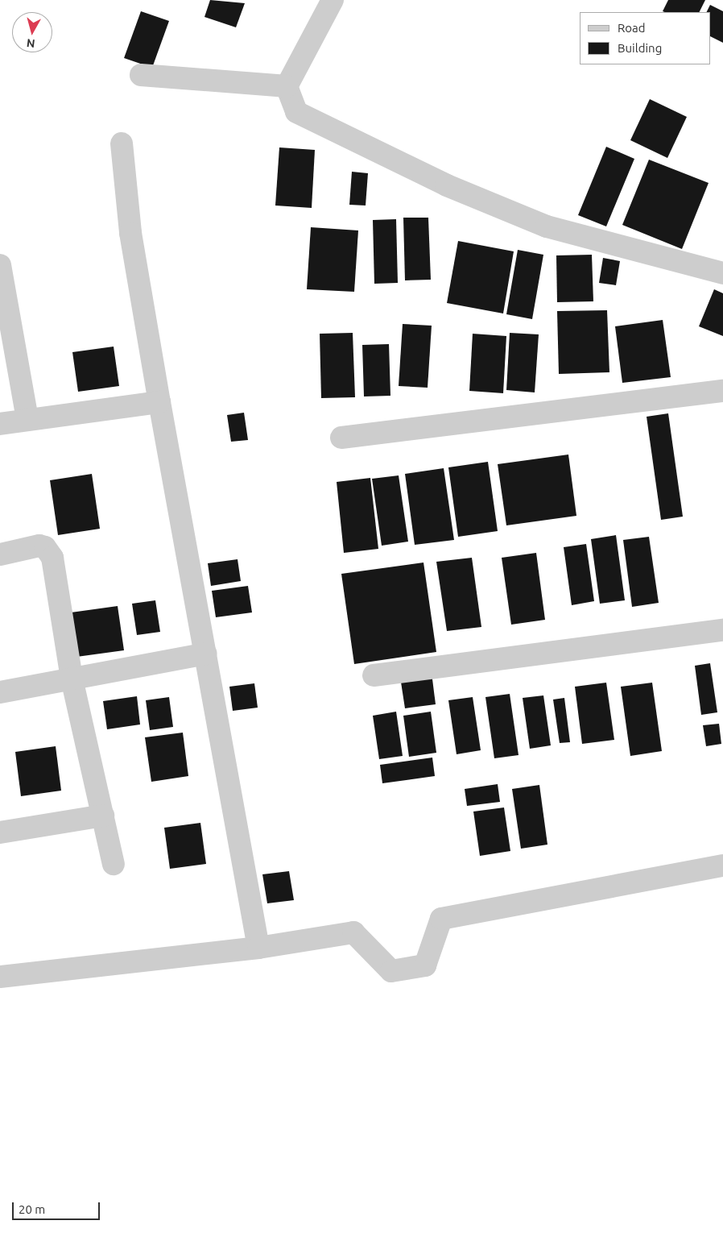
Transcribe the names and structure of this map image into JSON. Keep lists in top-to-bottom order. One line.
{"legend":["Road","Building"],"scale_bar":"20 m","north":"bottom"}
